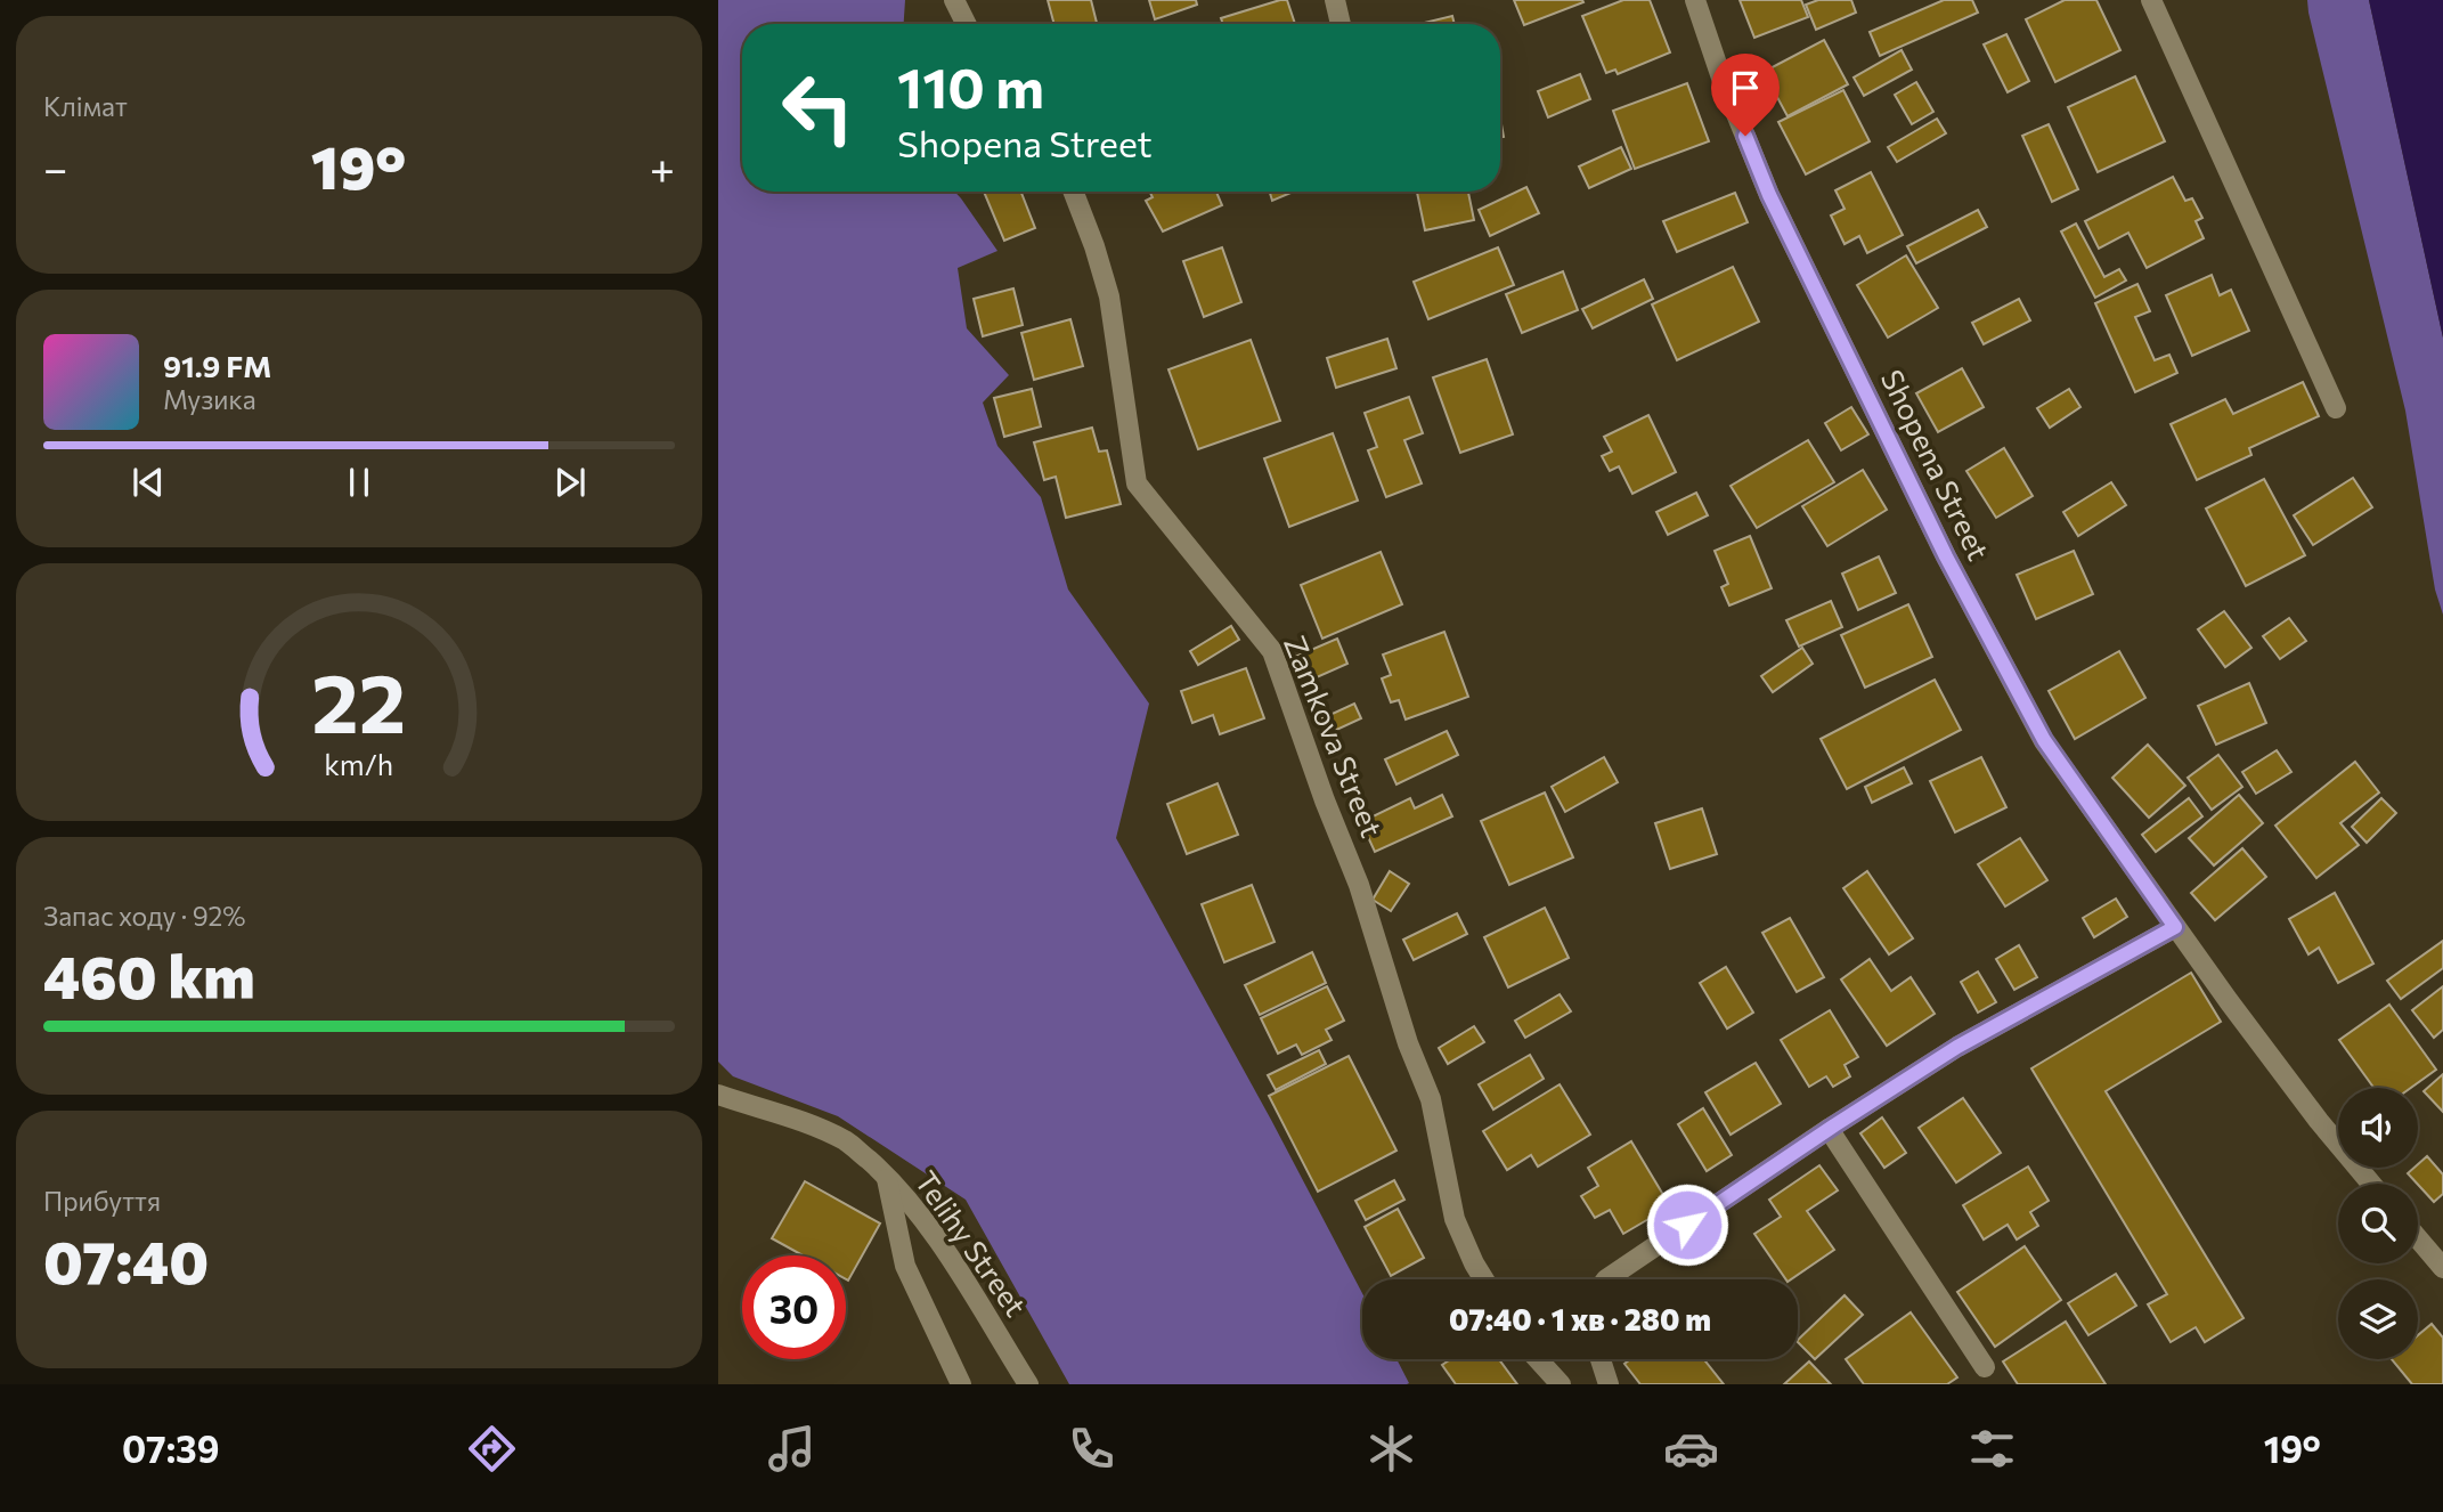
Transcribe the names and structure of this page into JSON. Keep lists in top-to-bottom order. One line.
{"streets":{"street":["Shopena Street","Zamkova Street","Telihy Street"]},"page":{"tile":["Клімат",["Запас ходу · 92%","460 km"],["Прибуття","07:40"]],"turn":["110 m","Shopena Street"],"heat":["−","19°","+"],"song":["91.9 FM","Музика"],"limit":"30","trip":"07:40 · 1 хв · 280 m","tabs":["07:39","19°"],"gauge":["22","km/h"]}}
